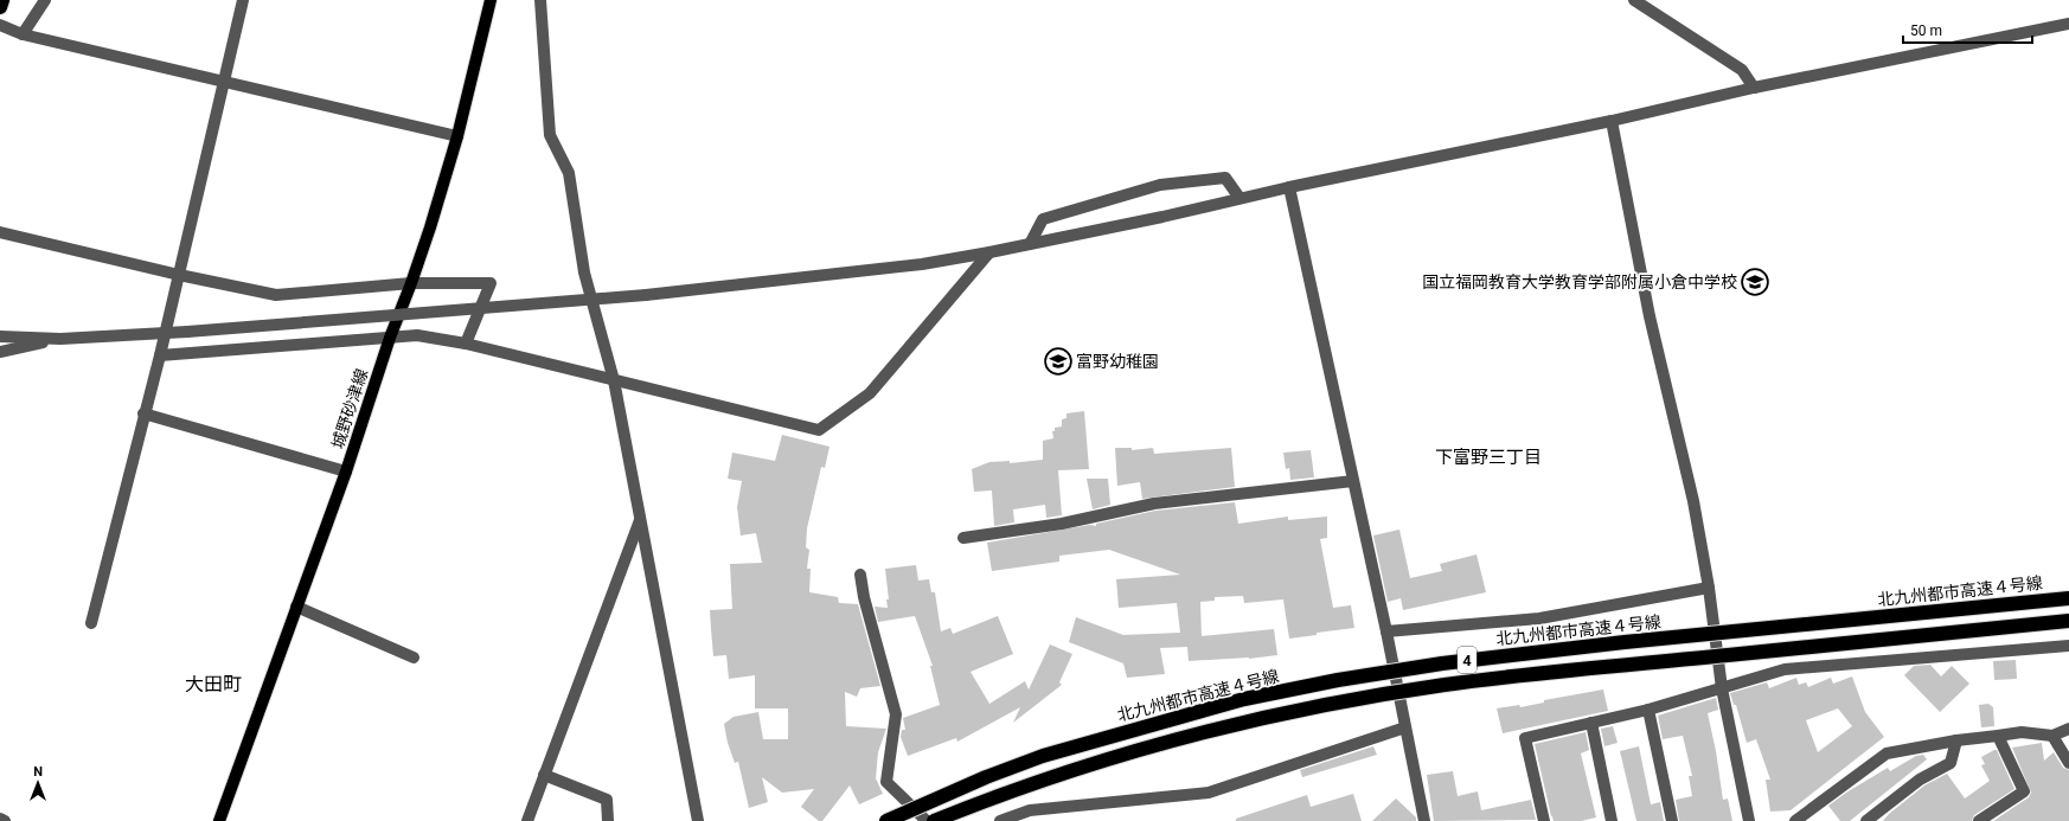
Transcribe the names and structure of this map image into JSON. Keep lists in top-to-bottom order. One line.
{"streets":{"highway":["北九州都市高速４号線","4"],"main road":["城野砂津線"]},"districts":["下富野三丁目","大田町"],"places":{"school or university":["国立福岡教育大学教育学部附属小倉中学校","富野幼稚園"]},"scale_bar":"50 m","north":"top"}
